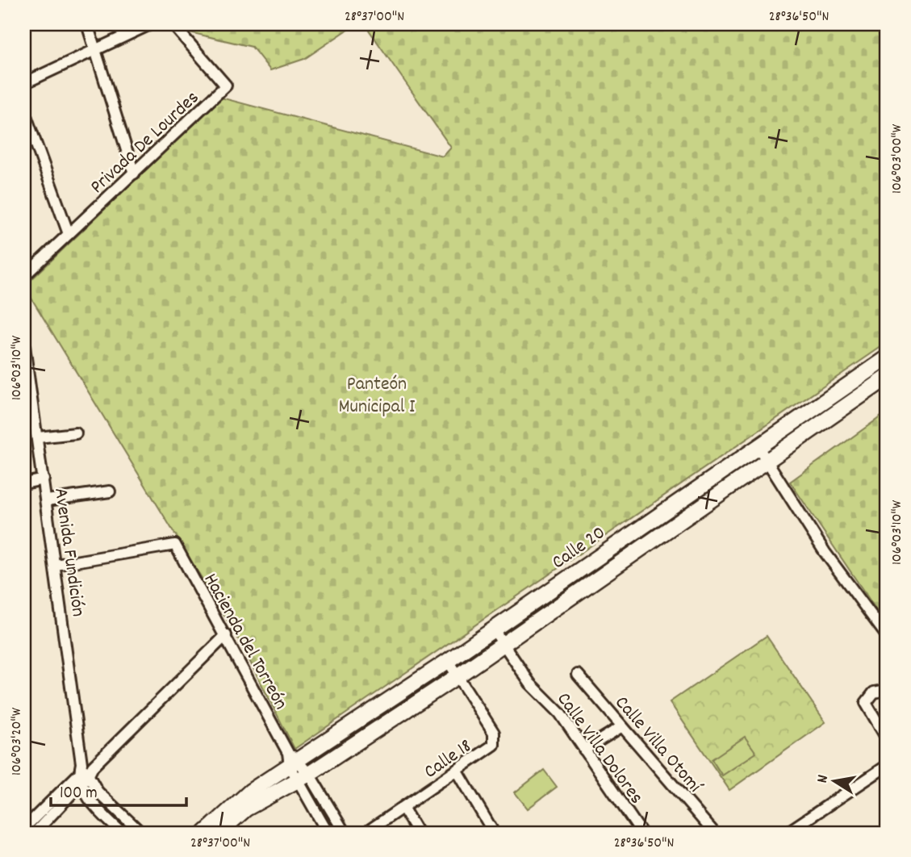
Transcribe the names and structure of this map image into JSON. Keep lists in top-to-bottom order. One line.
{"streets":{"main road":["Calle 20"],"street":["Privada De Lourdes","Avenida Fundición","Hacienda del Torreón","Calle Villa Otomí","Calle Villa Dolores","Calle 18"]},"crossings":[["Calle 20","Hacienda del Torreón"],["Calle 20","Calle Villa Dolores"],["Calle 20","Calle 18"],["Avenida Fundición","Hacienda del Torreón"]],"parks":["Panteón Municipal I"],"scale_bar":"100 m","north":"left","coordinates":["28°37'00\"N","28°36'50\"N","106°03'00\"W","106°03'10\"W","106°03'20\"W"]}
